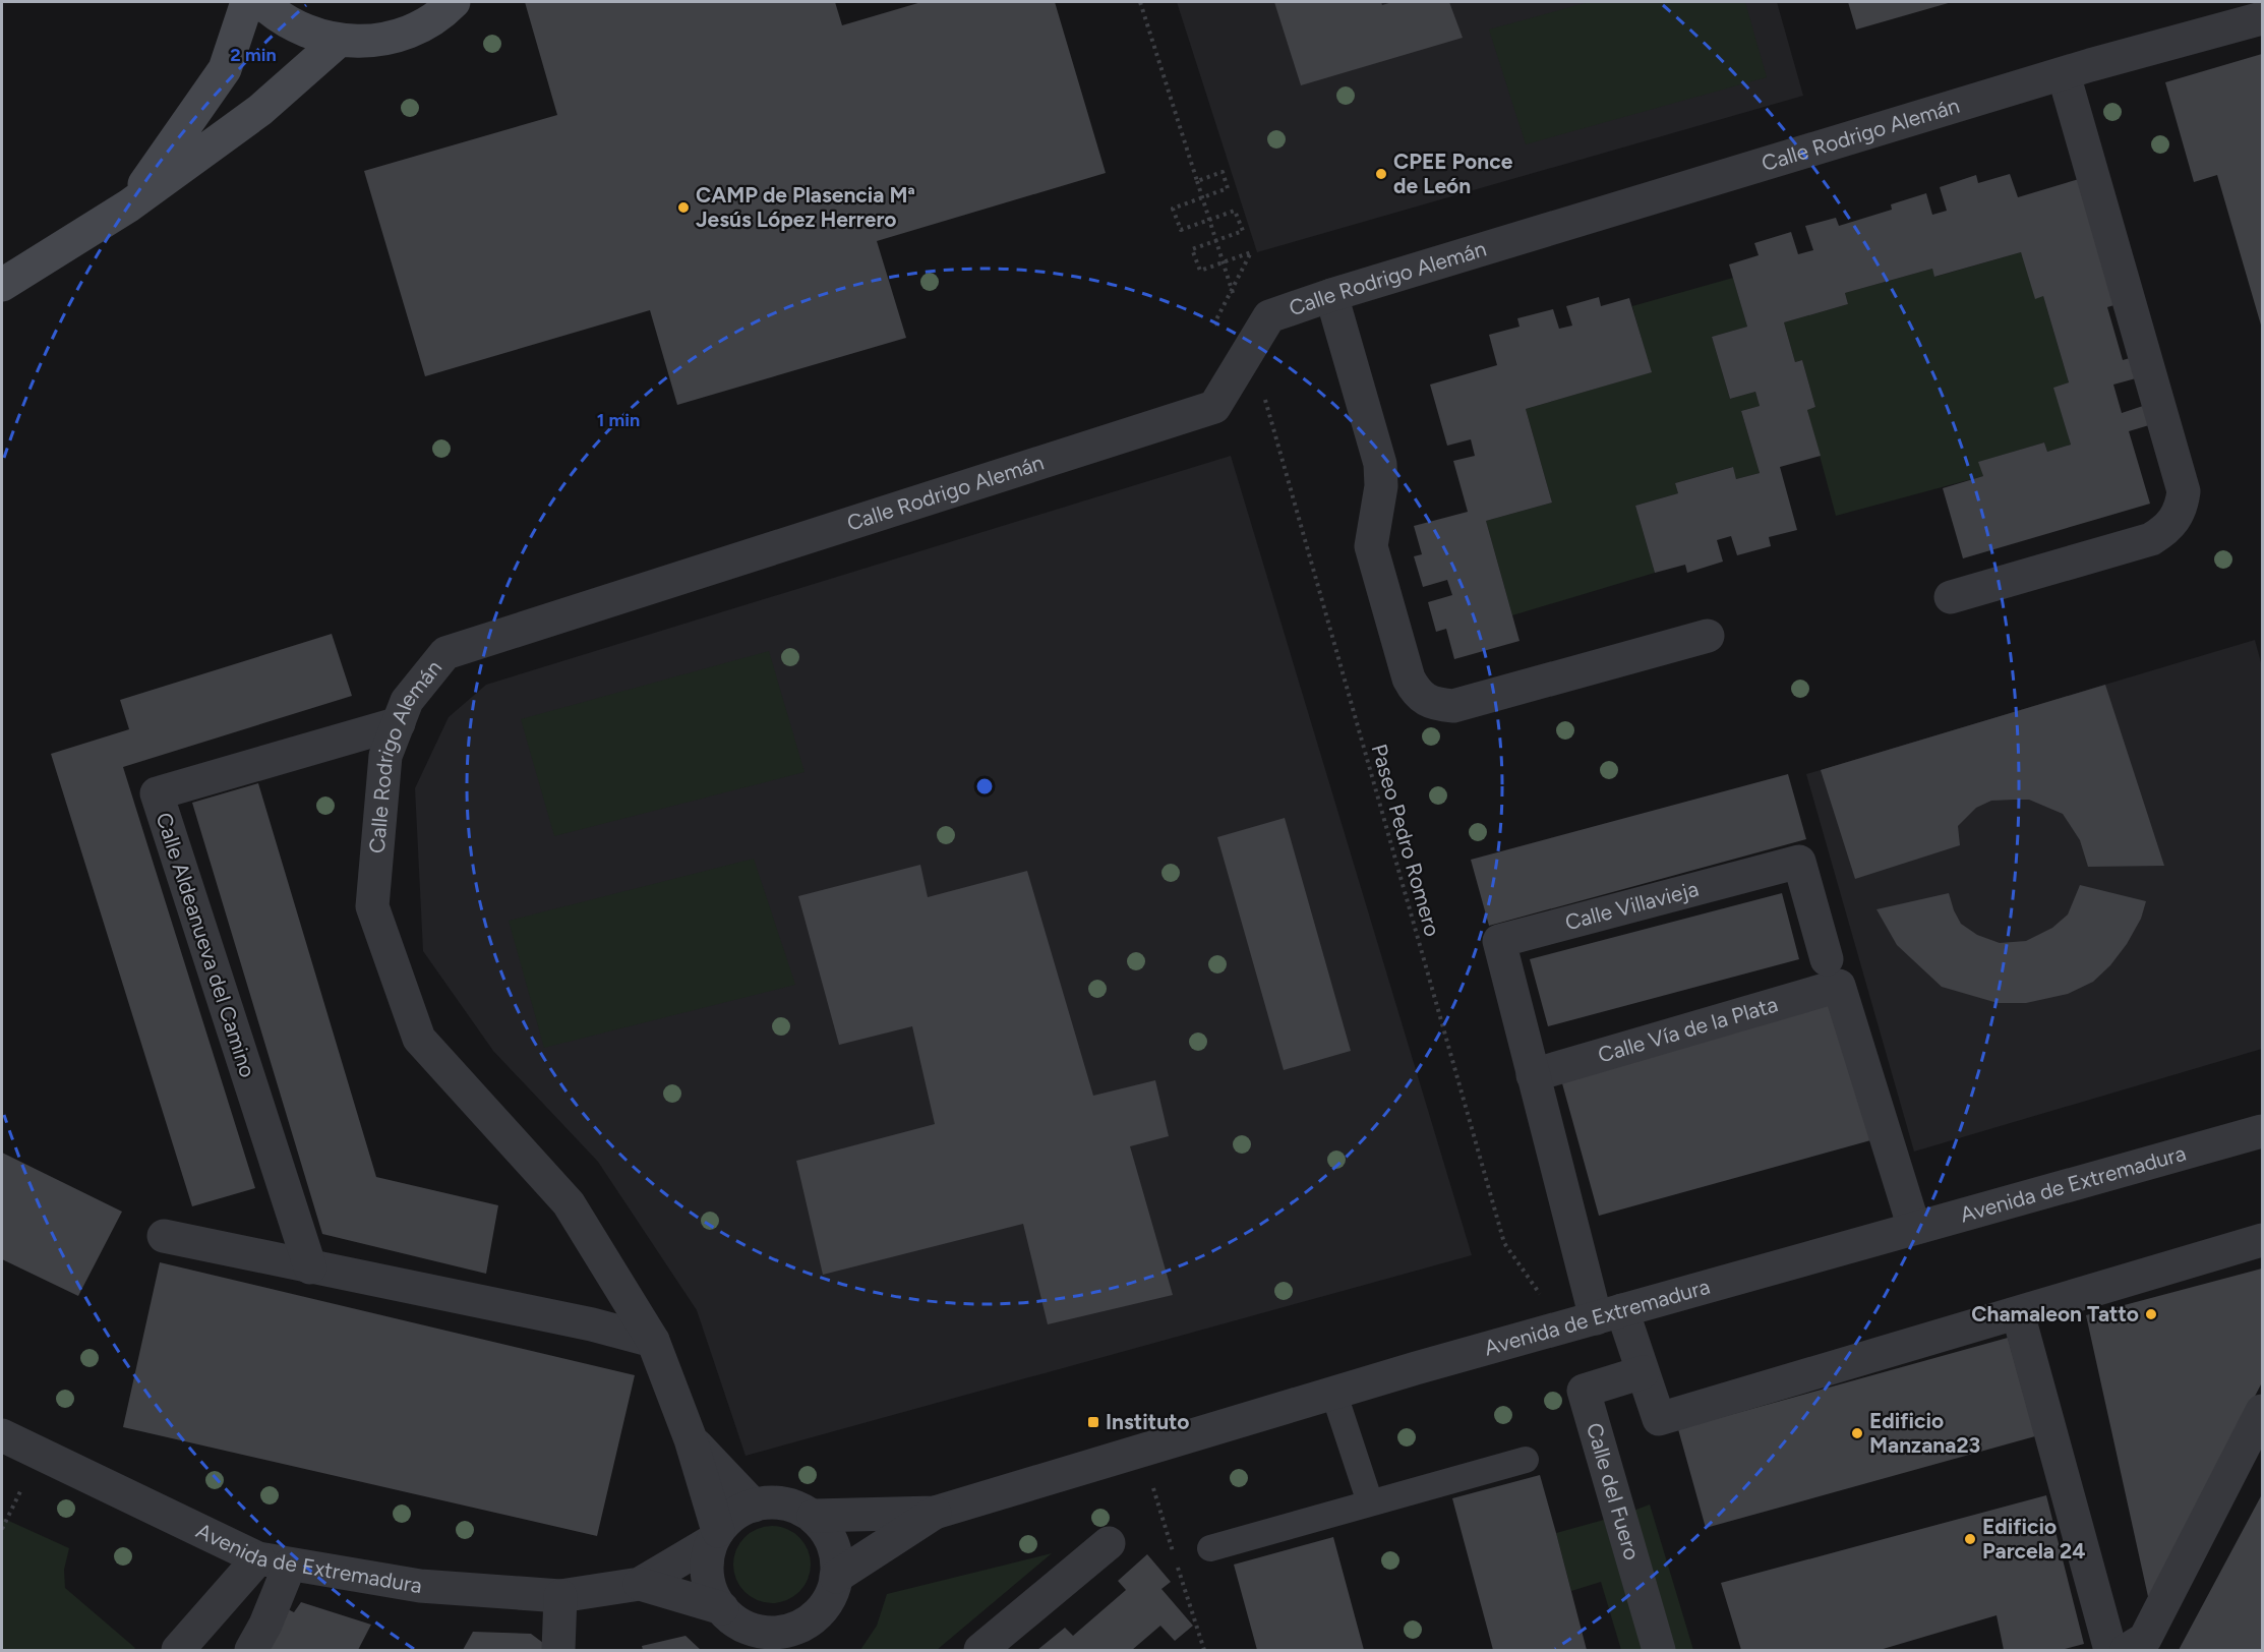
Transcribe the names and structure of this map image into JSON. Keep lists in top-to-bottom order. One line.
{"streets":{"street":["Calle Rodrigo Alemán","Calle Villavieja","Calle Aldeanueva del Camino","Calle Vía de la Plata","Avenida de Extremadura","Calle del Fuero"],"path":["Paseo Pedro Romero"]},"crossings":[["Calle Rodrigo Alemán","Paseo Pedro Romero"],["Calle Rodrigo Alemán","Calle Aldeanueva del Camino"],["Calle Rodrigo Alemán","Avenida de Extremadura"],["Paseo Pedro Romero","Avenida de Extremadura"],["Calle Villavieja","Calle Vía de la Plata"],["Calle Vía de la Plata","Avenida de Extremadura"]],"places":{"other":["CPEE Ponce de León","CAMP de Plasencia Mª Jesús López Herrero","Chamaleon Tatto","Edificio Manzana23","Edificio Parcela 24"],"transit":["Instituto"]},"rings":["2 min","1 min"]}
